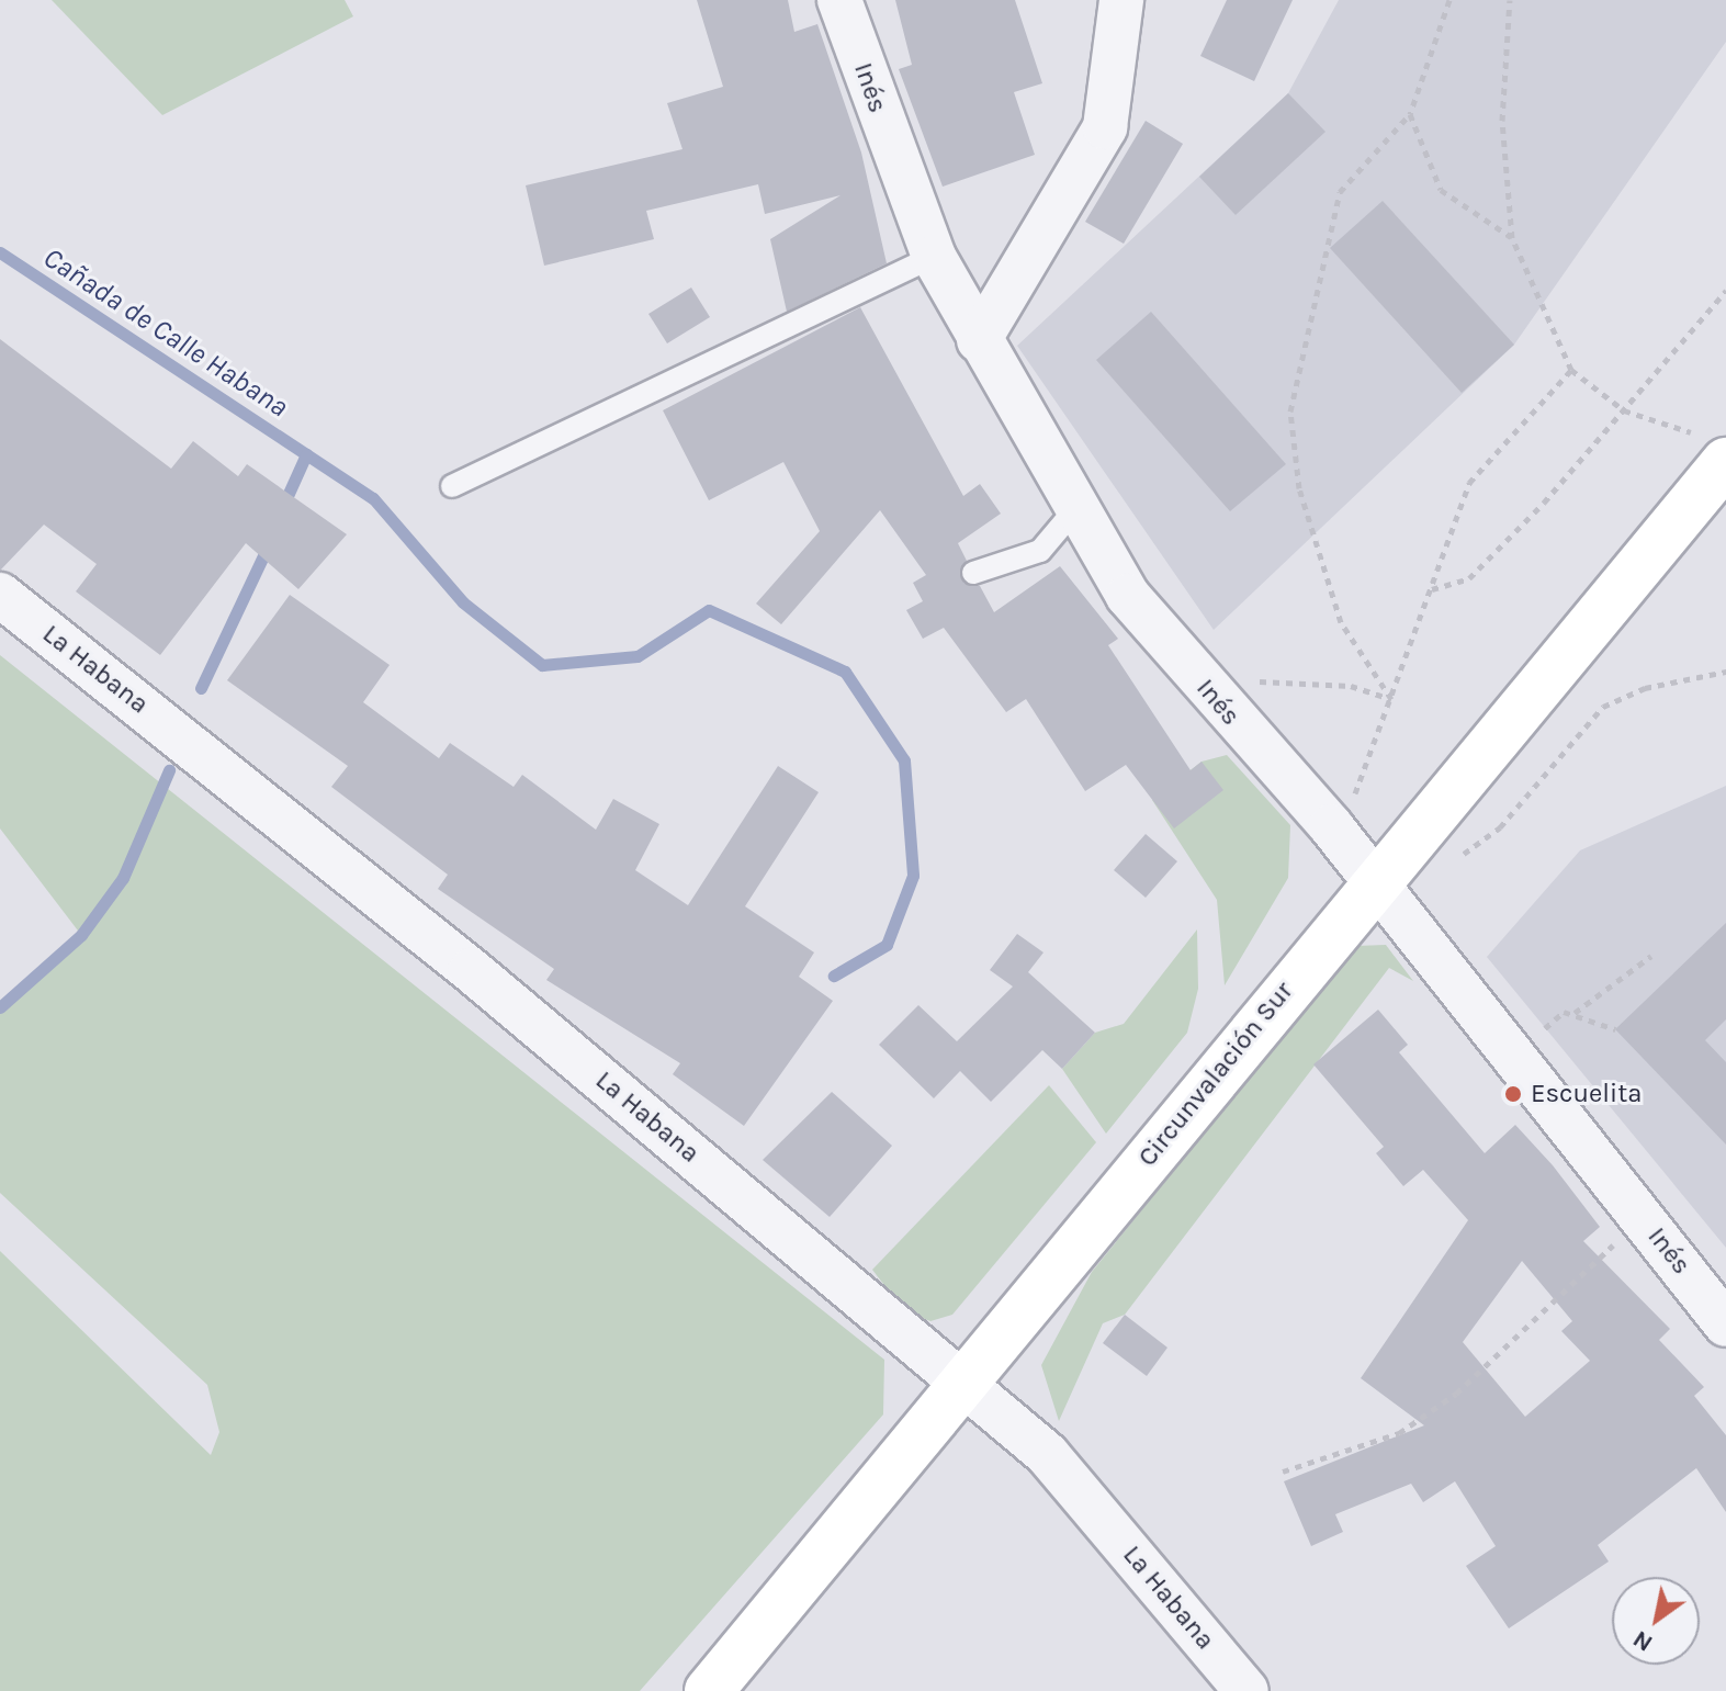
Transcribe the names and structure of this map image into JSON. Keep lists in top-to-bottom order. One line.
{"streets":{"street":["Inés","La Habana","Circunvalación Sur"]},"crossings":[["Inés","Circunvalación Sur"],["La Habana","Circunvalación Sur"]],"water":["Cañada de Calle Habana"],"places":["Escuelita"],"north":"bottom left"}
